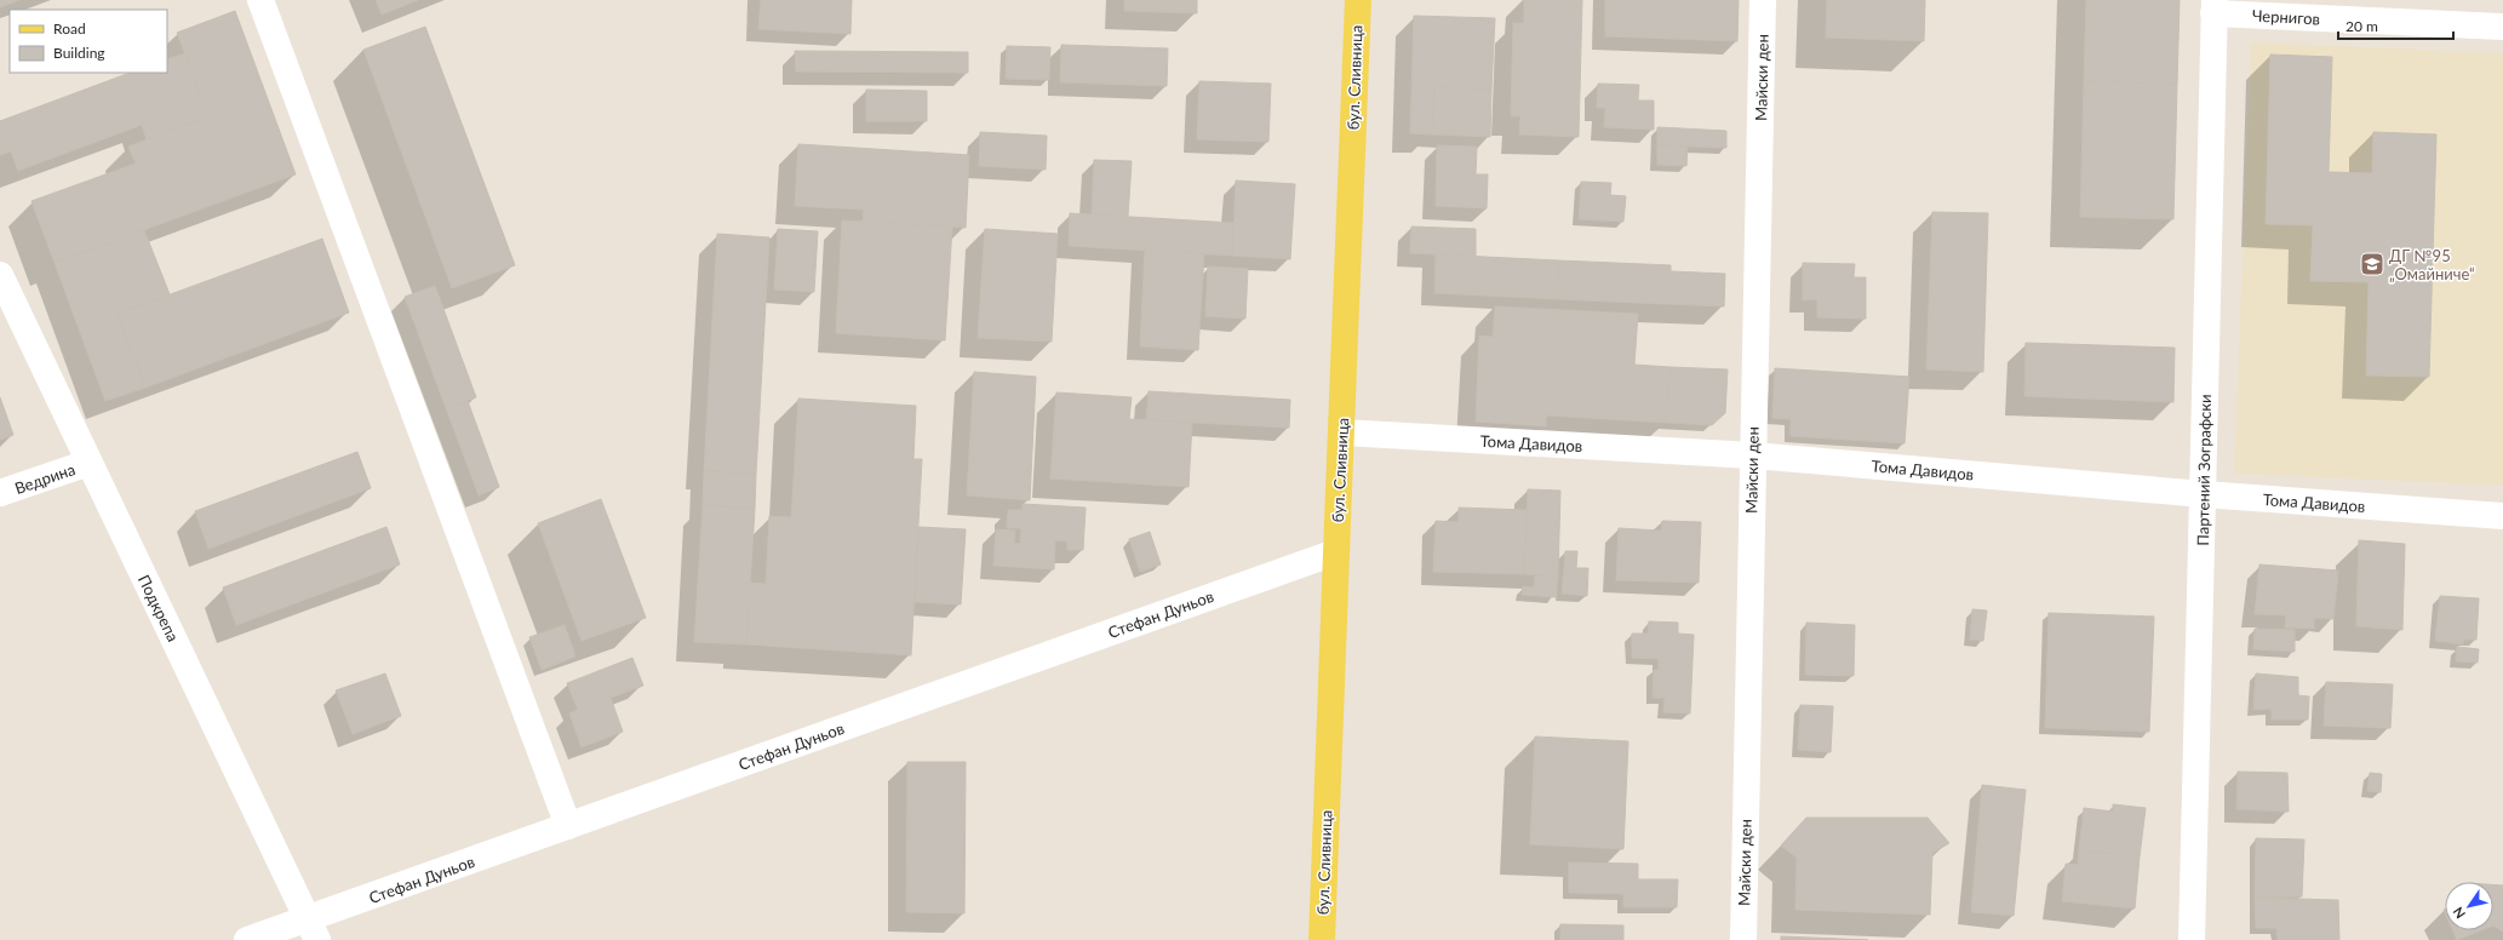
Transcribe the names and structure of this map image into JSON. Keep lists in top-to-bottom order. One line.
{"streets":{"main road":["бул. Сливница"],"street":["Чернигов","Майски ден","Тома Давидов","Партений Зографски","Ведрина","Подкрепа","Стефан Дуньов"]},"crossings":[["Чернигов","Партений Зографски"],["бул. Сливница","Тома Давидов"],["бул. Сливница","Стефан Дуньов"],["Майски ден","Тома Давидов"],["Тома Давидов","Партений Зографски"],["Ведрина","Подкрепа"],["Подкрепа","Стефан Дуньов"]],"places":{"school or university":["ДГ №95 „Омайниче“"]},"legend":["Road","Building"],"scale_bar":"20 m","north":"bottom left"}
